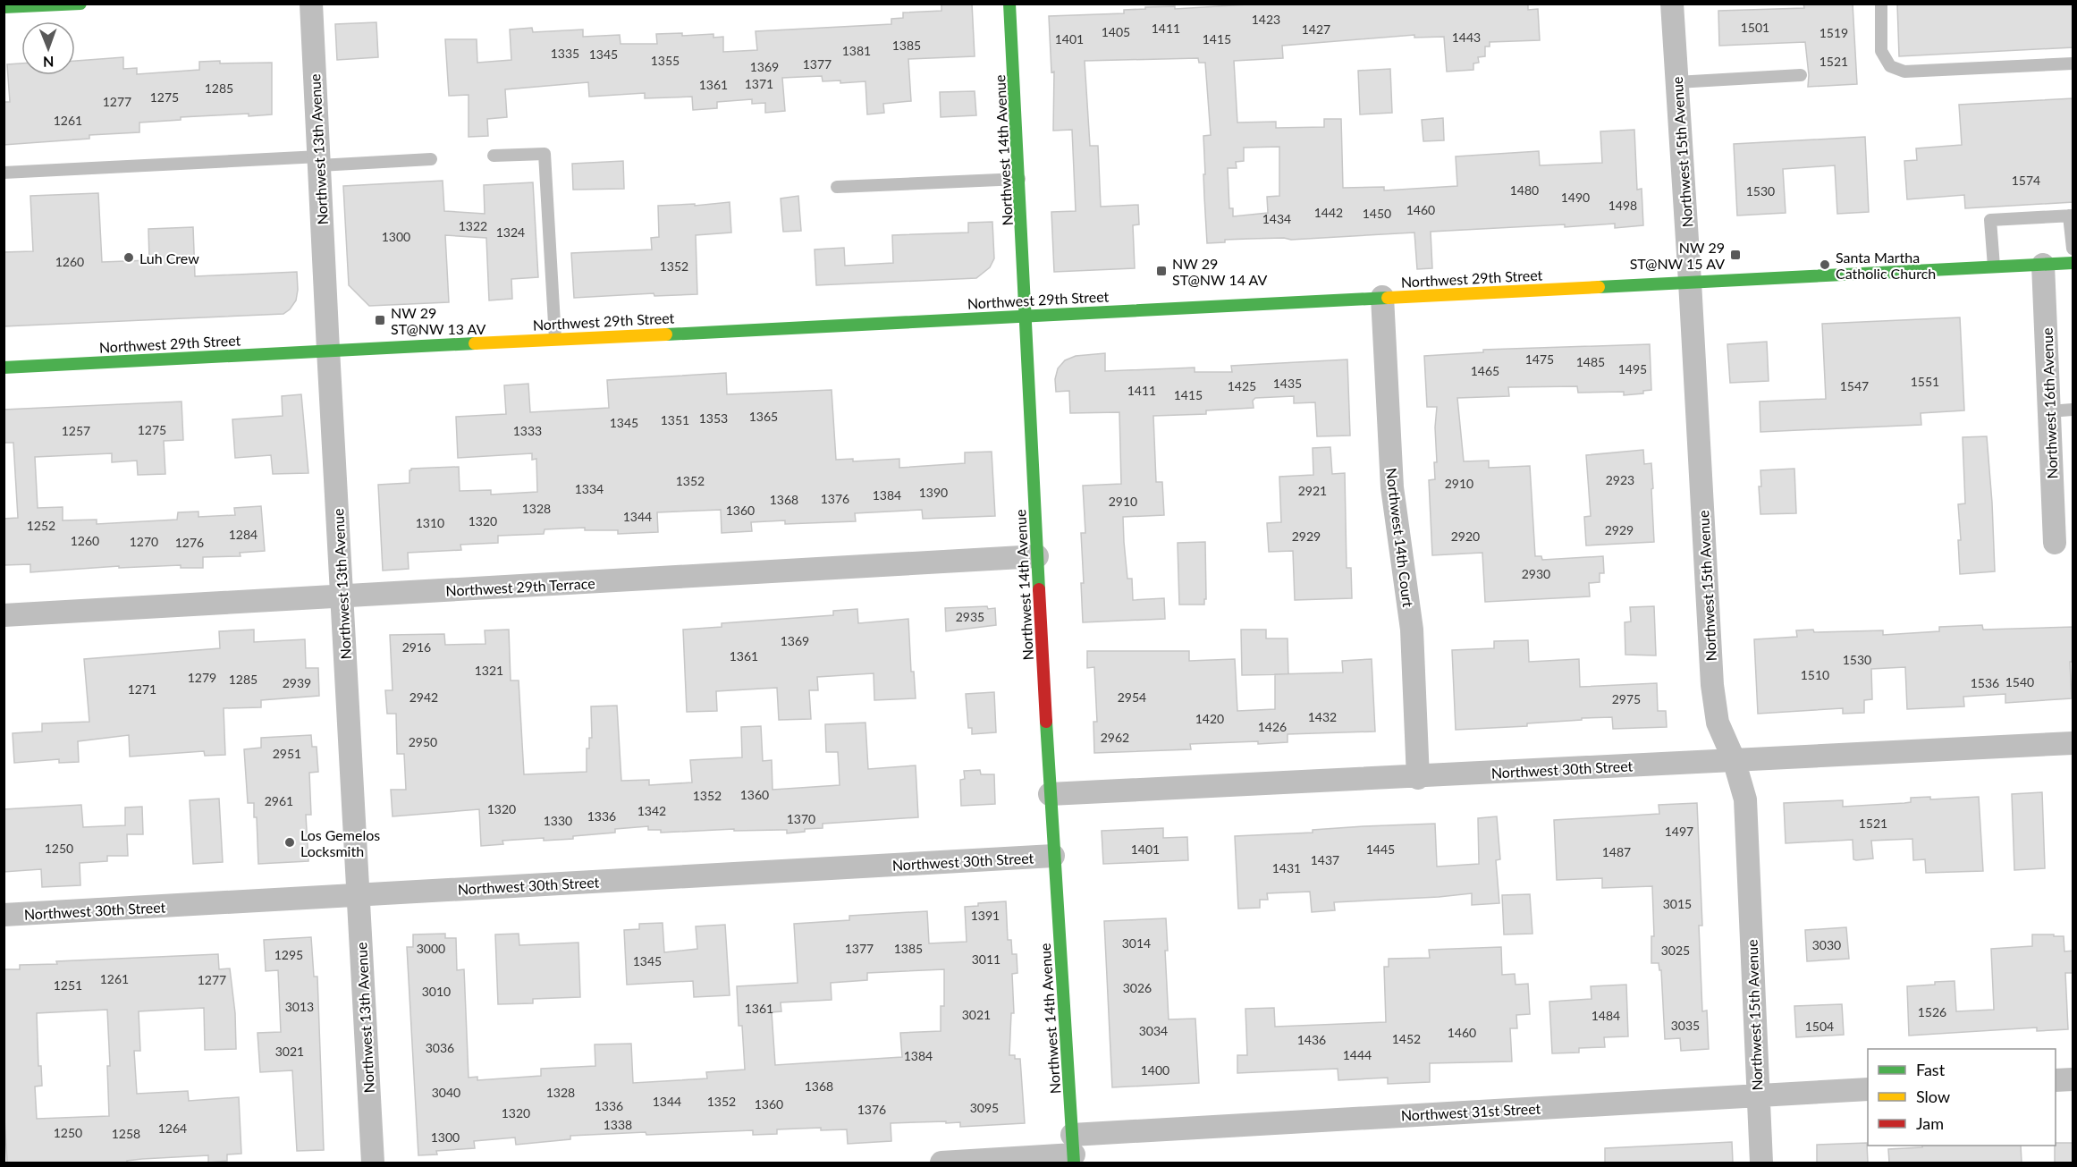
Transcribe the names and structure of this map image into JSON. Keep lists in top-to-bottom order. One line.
{"streets":{"street":["Northwest 13th Avenue","Northwest 14th Avenue","Northwest 15th Avenue","Northwest 29th Street","Northwest 16th Avenue","Northwest 14th Court","Northwest 29th Terrace","Northwest 30th Street","Northwest 31st Street"]},"crossings":[["Northwest 13th Avenue","Northwest 29th Street"],["Northwest 13th Avenue","Northwest 29th Terrace"],["Northwest 13th Avenue","Northwest 30th Street"],["Northwest 14th Avenue","Northwest 29th Street"],["Northwest 14th Avenue","Northwest 29th Terrace"],["Northwest 14th Avenue","Northwest 30th Street"],["Northwest 14th Avenue","Northwest 31st Street"],["Northwest 15th Avenue","Northwest 29th Street"],["Northwest 15th Avenue","Northwest 30th Street"],["Northwest 15th Avenue","Northwest 31st Street"],["Northwest 29th Street","Northwest 16th Avenue"],["Northwest 29th Street","Northwest 14th Court"],["Northwest 14th Court","Northwest 30th Street"]],"places":{"transit":["NW 29 ST@NW 15 AV","NW 29 ST@NW 14 AV","NW 29 ST@NW 13 AV"],"other":["Luh Crew","Santa Martha Catholic Church","Los Gemelos Locksmith"]},"house_numbers":["1423","1501","1411","1427","1405","1519","1443","1401","1415","1385","1381","1335","1345","1355","1521","1377","1369","1371","1361","1285","1275","1277","1261","1574","1480","1530","1490","1498","1460","1442","1450","1434","1322","1324","1300","1260","1352","1475","1485","1495","1465","1551","1435","1425","1547","1411","1415","1365","1353","1351","1345","1275","1257","1333","2923","1352","2910","1334","2921","1390","1384","1376","1368","2910","1328","1360","1344","1320","1310","1252","2929","1284","2929","2920","1260","1270","1276","2930","2935","1369","2916","1361","1530","1321","1510","1279","1285","1540","2939","1536","1271","2942","2954","2975","1432","1420","1426","2962","2950","2951","1360","1352","2961","1320","1342","1336","1370","1330","1521","1497","1250","1401","1445","1487","1437","1431","3015","1391","3014","3030","3000","1377","1385","3025","1295","3011","1345","1261","1277","1251","3026","3010","3013","1361","1526","3021","1484","3035","1504","3034","1460","1452","1436","3036","3021","1444","1384","1400","1368","3040","1328","1344","1352","1360","1336","3095","1376","1320","1338","1264","1250","1258","1300"],"legend":["Fast","Slow","Jam"],"north":"bottom"}
